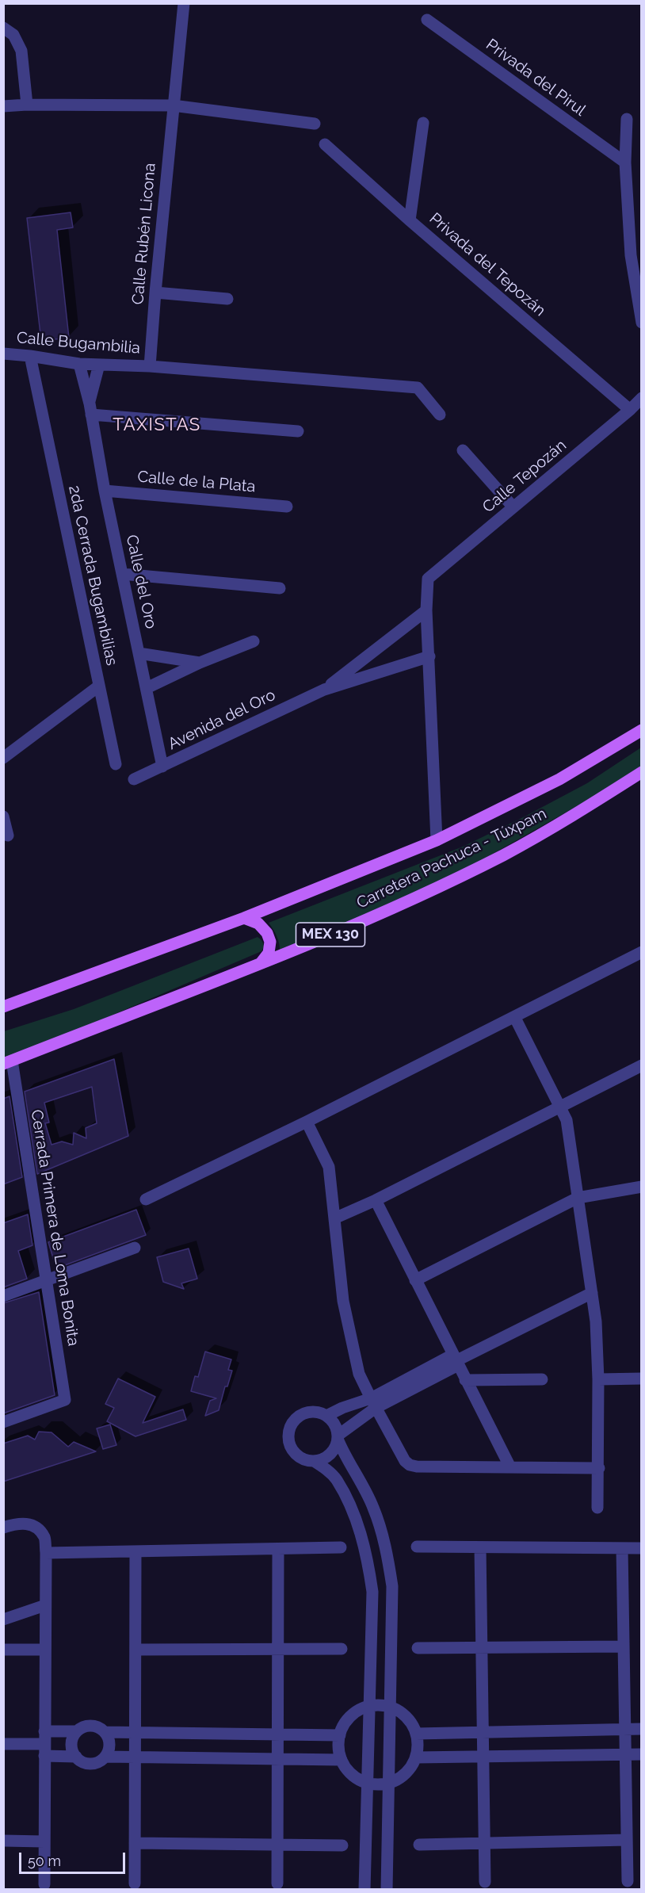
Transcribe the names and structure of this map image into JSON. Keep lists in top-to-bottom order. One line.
{"streets":{"main road":["Carretera Pachuca - Túxpam","MEX 130"],"street":["Privada del Pirul","Calle Rubén Licona","Privada del Tepozán","Calle Bugambilia","Calle Tepozán","Calle de la Plata","2da Cerrada Bugambilias","Calle del Oro","Avenida del Oro","Cerrada Primera de Loma Bonita"]},"crossings":[["Calle Rubén Licona","Calle Bugambilia"],["Privada del Tepozán","Calle Tepozán"],["Calle Bugambilia","2da Cerrada Bugambilias"],["Calle Bugambilia","Calle del Oro"],["Calle Tepozán","Avenida del Oro"],["Calle de la Plata","Calle del Oro"],["Calle del Oro","Avenida del Oro"],["Carretera Pachuca - Túxpam","Cerrada Primera de Loma Bonita"]],"districts":["TAXISTAS"],"scale_bar":"50 m"}
